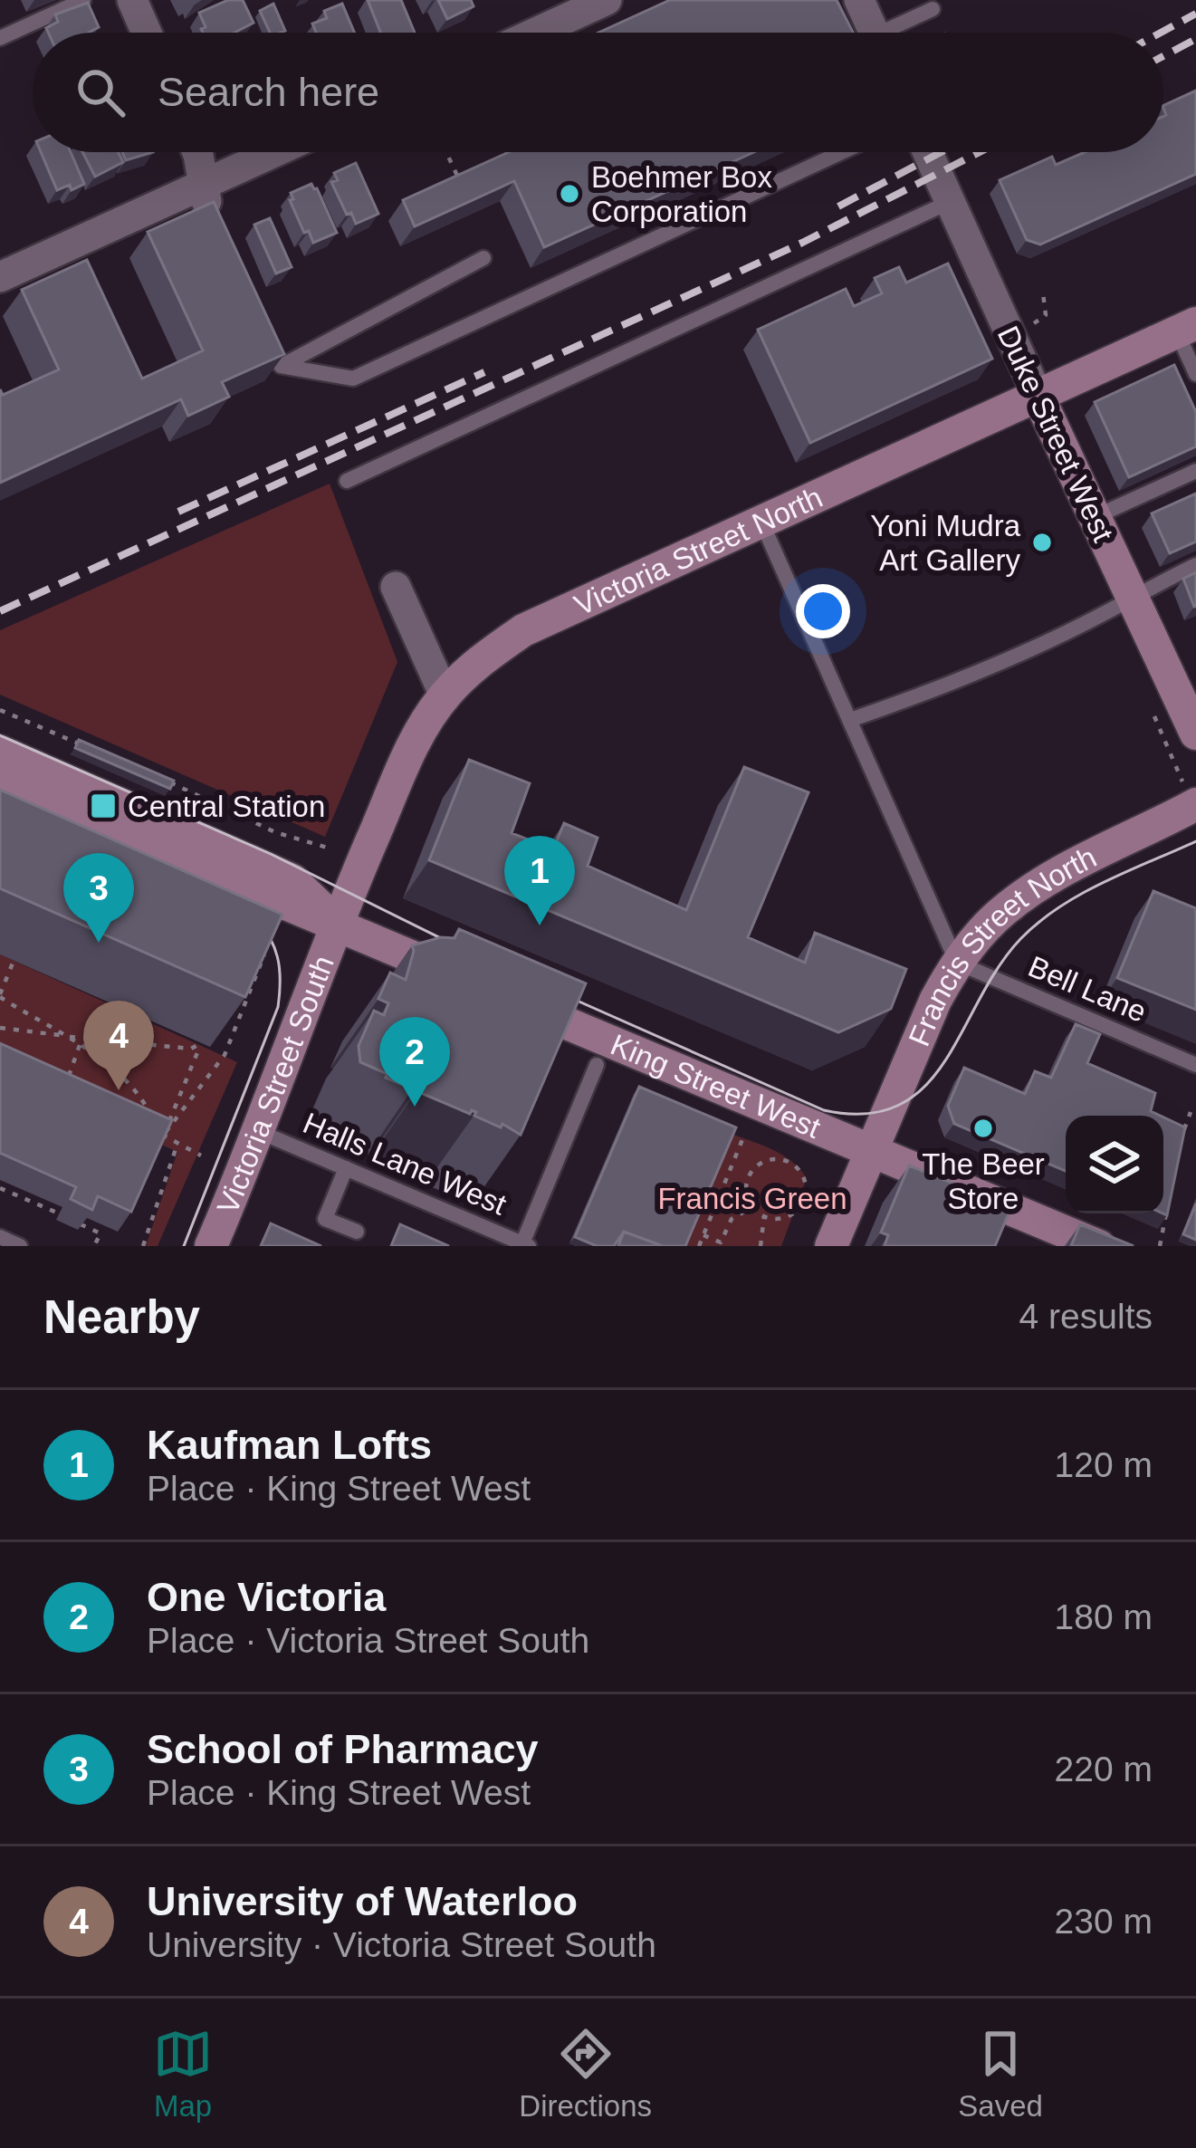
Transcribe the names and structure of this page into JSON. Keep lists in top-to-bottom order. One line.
{"streets":{"main road":["Duke Street West","Victoria Street North","Francis Street North","Victoria Street South","King Street West"],"lane":["Bell Lane","Halls Lane West"]},"crossings":[["Duke Street West","Victoria Street North"],["Victoria Street North","Victoria Street South"],["Victoria Street North","King Street West"],["Francis Street North","Bell Lane"],["Francis Street North","King Street West"],["Victoria Street South","King Street West"],["Victoria Street South","Halls Lane West"]],"parks":["Francis Green"],"places":{"other":["Boehmer Box Corporation","Yoni Mudra Art Gallery","The Beer Store"],"transit":["Central Station"]},"page":{"search":"Search here","pins":["1","3","4","2"],"heading":["Nearby","4 results"],"list":[{"mark":"1","name":"Kaufman Lofts","note":"Place · King Street West","value":"120 m"},{"mark":"2","name":"One Victoria","note":"Place · Victoria Street South","value":"180 m"},{"mark":"3","name":"School of Pharmacy","note":"Place · King Street West","value":"220 m"},{"mark":"4","name":"University of Waterloo","note":"University · Victoria Street South","value":"230 m"}],"nav":["Map","Directions","Saved"]}}
